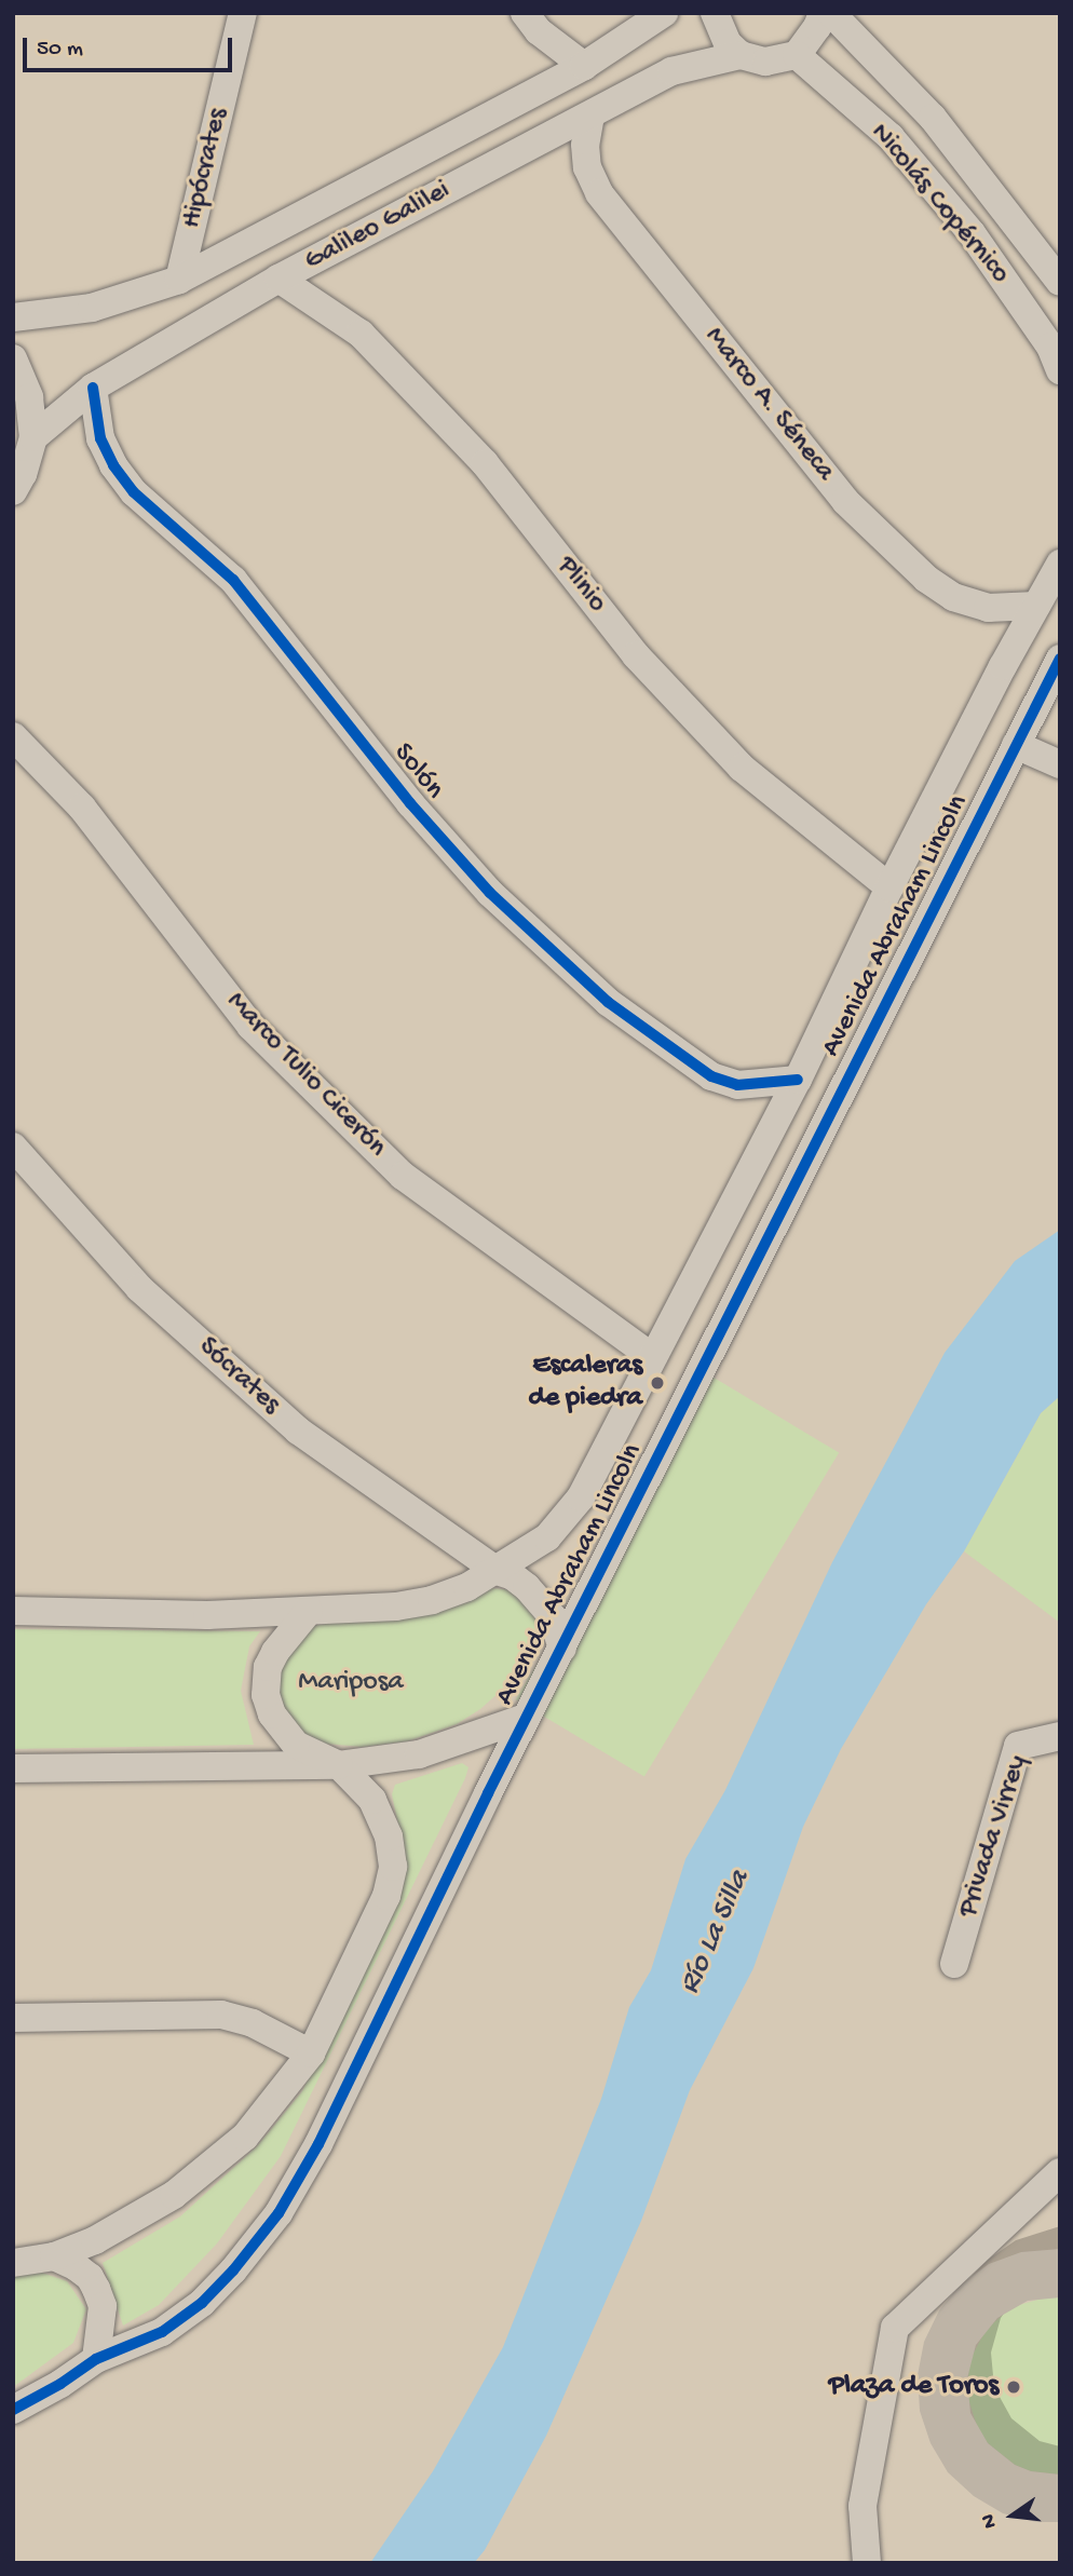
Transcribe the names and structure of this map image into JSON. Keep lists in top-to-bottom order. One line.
{"streets":{"street":["Hipócrates","Nicolás Copérnico","Galileo Galilei","Marco A. Séneca","Plinio","Solón","Avenida Abraham Lincoln","Marco Tulio Cicerón","Sócrates","Privada Virrey"]},"crossings":[["Hipócrates","Galileo Galilei"],["Nicolás Copérnico","Galileo Galilei"],["Galileo Galilei","Marco A. Séneca"],["Galileo Galilei","Plinio"],["Galileo Galilei","Solón"],["Marco A. Séneca","Avenida Abraham Lincoln"],["Plinio","Avenida Abraham Lincoln"],["Solón","Avenida Abraham Lincoln"],["Avenida Abraham Lincoln","Marco Tulio Cicerón"],["Avenida Abraham Lincoln","Sócrates"]],"water":["Río La Silla"],"parks":["Mariposa"],"places":["Escaleras de piedra","Plaza de Toros"],"scale_bar":"50 m","north":"left"}
